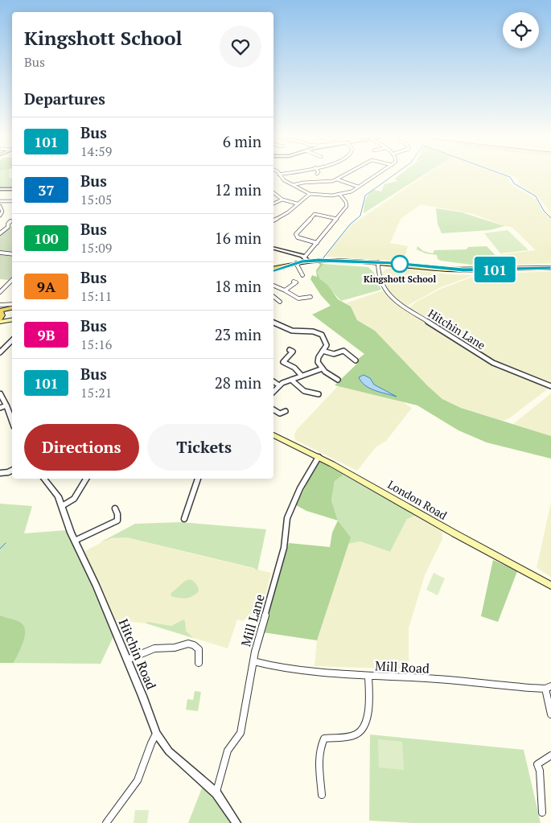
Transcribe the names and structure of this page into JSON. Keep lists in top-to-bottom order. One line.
{"streets":{"main road":["London Road"],"street":["Hitchin Lane","Mill Lane","Hitchin Road","Mill Road"]},"crossings":[["London Road","Mill Lane"],["Mill Lane","Hitchin Road"],["Mill Lane","Mill Road"]],"places":["Kingshott School"],"lines":["bus line 101"],"page":{"on_map":"101","heading":[["Kingshott School","Bus"],"Departures"],"list":[{"mark":"101","name":"Bus","note":"14:59","value":"6 min"},{"mark":"37","name":"Bus","note":"15:05","value":"12 min"},{"mark":"100","name":"Bus","note":"15:09","value":"16 min"},{"mark":"9A","name":"Bus","note":"15:11","value":"18 min"},{"mark":"9B","name":"Bus","note":"15:16","value":"23 min"},{"mark":"101","name":"Bus","note":"15:21","value":"28 min"}],"buttons":["Directions","Tickets"]}}
